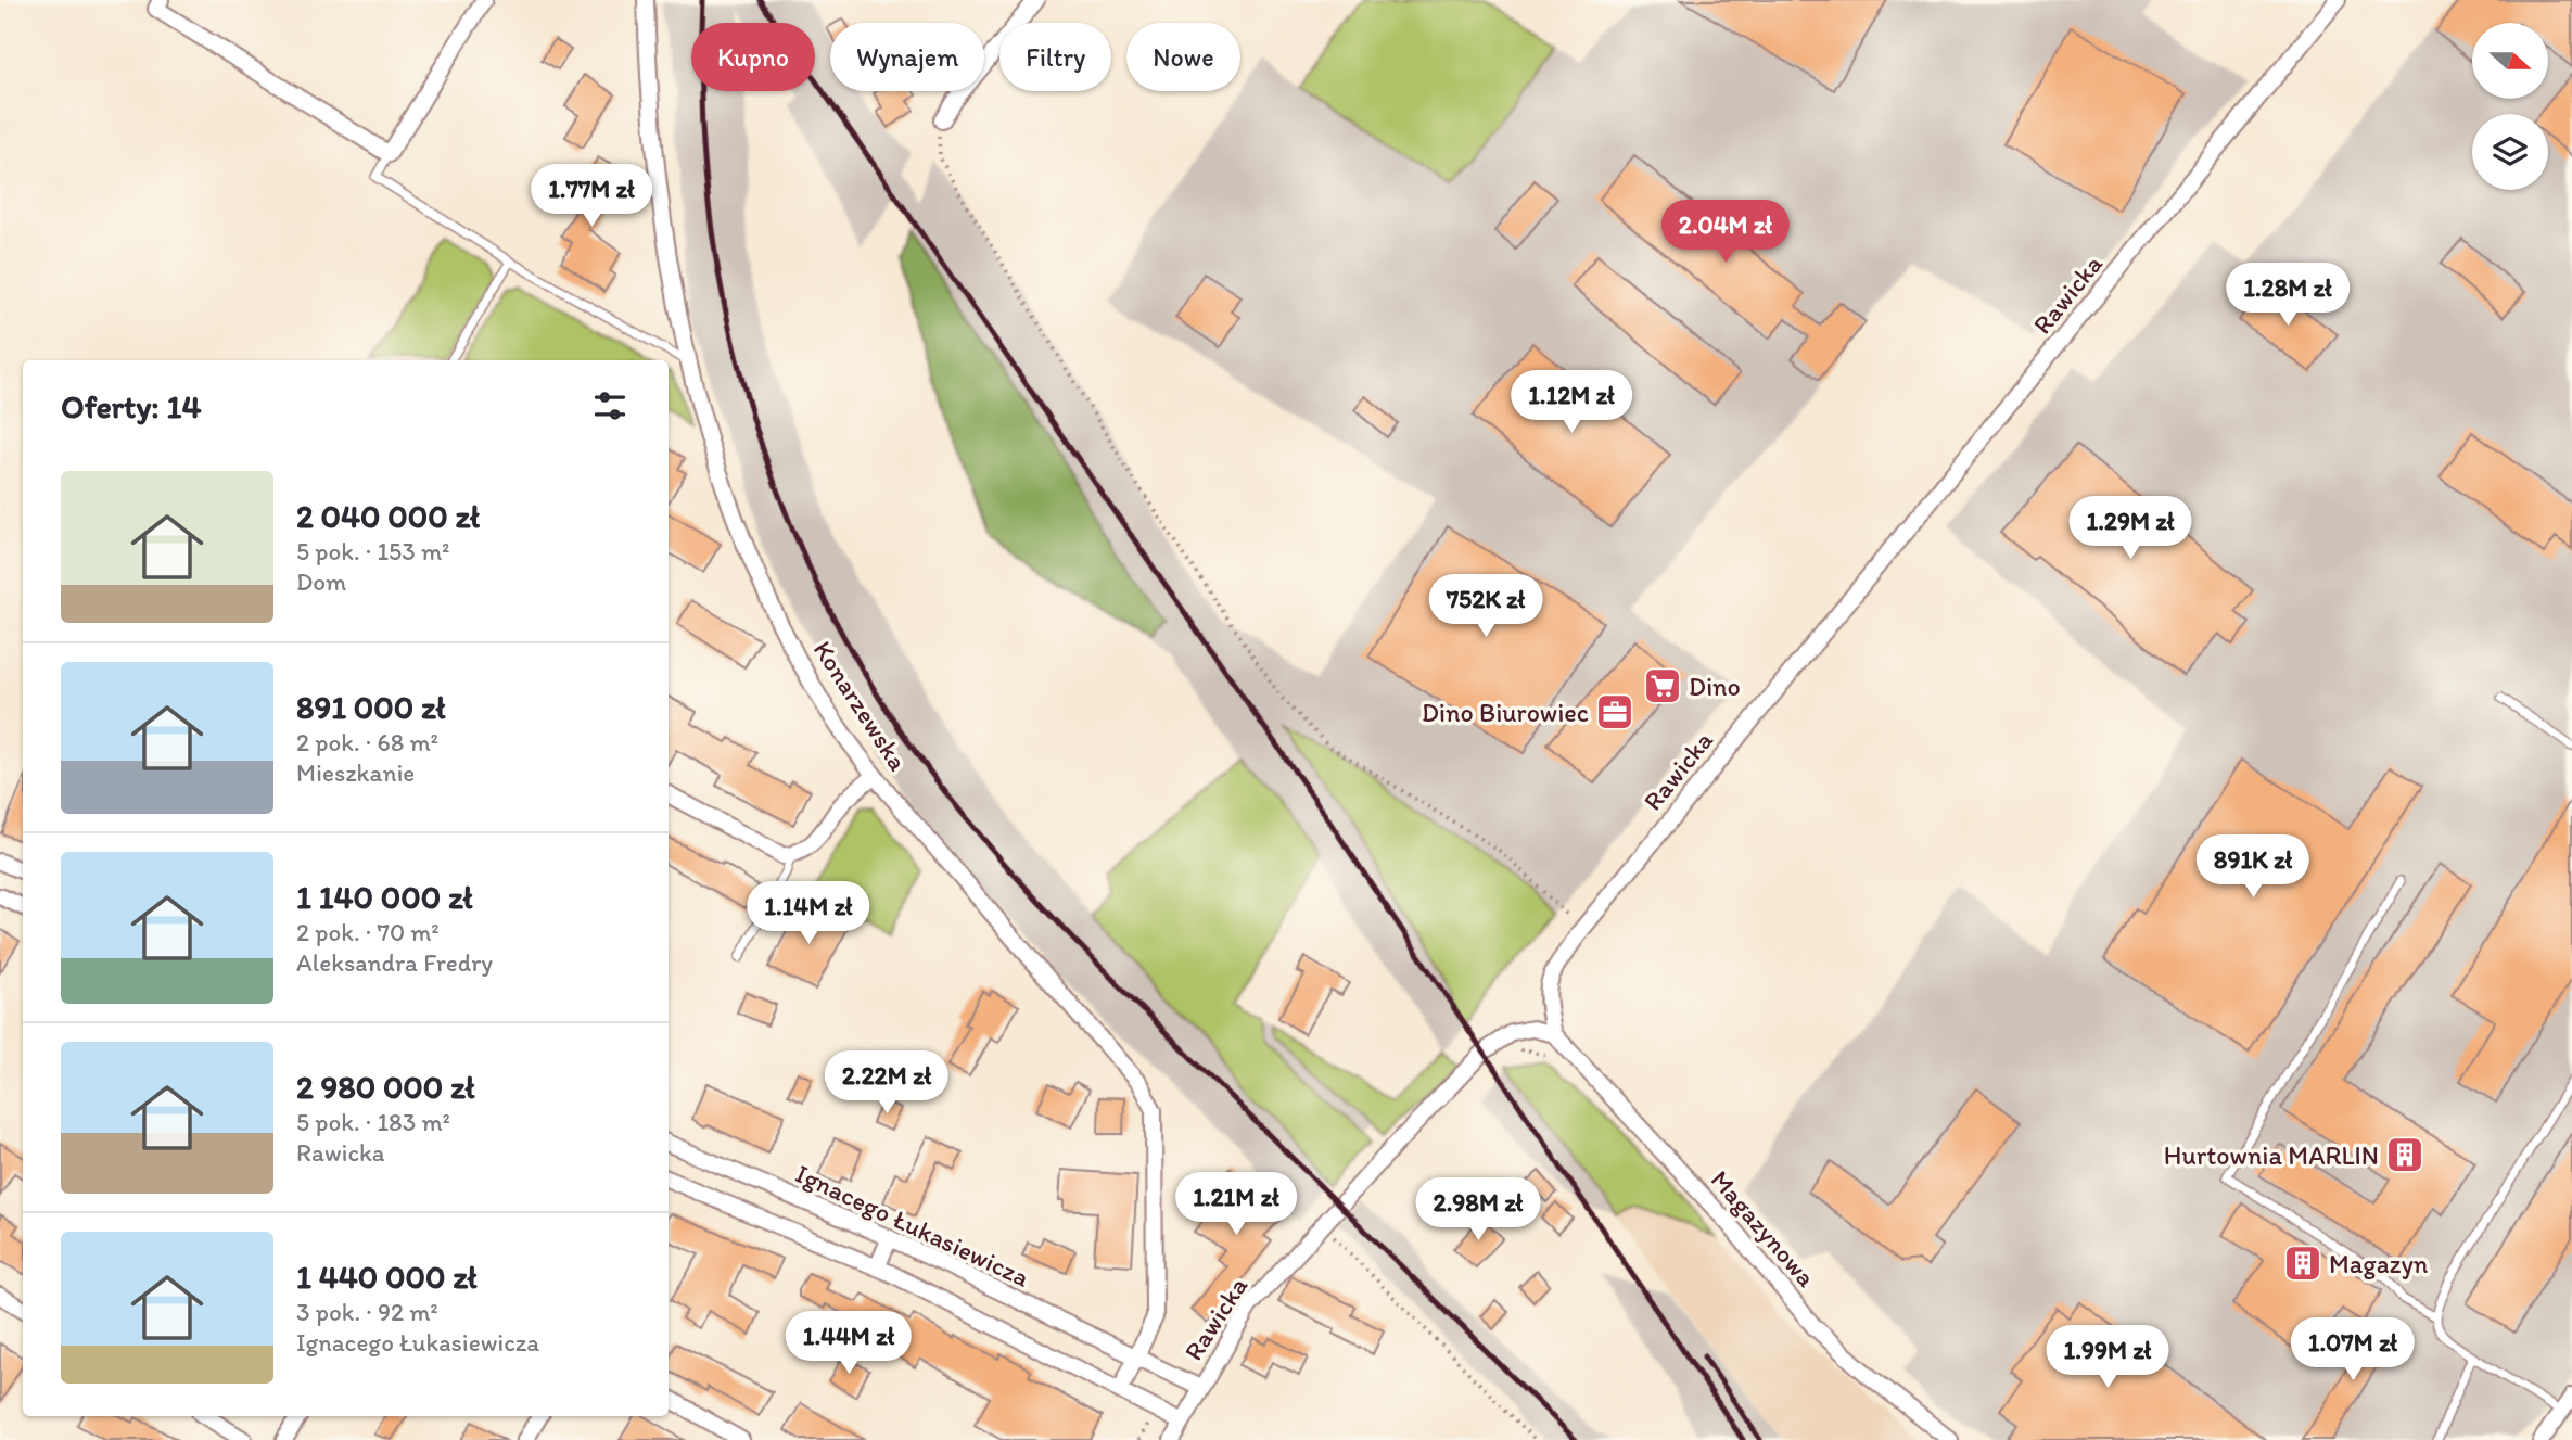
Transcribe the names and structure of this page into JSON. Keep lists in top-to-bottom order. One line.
{"streets":{"street":["Rawicka","Konarzewska","Ignacego Łukasiewicza","Magazynowa"]},"crossings":[["Rawicka","Ignacego Łukasiewicza"],["Rawicka","Magazynowa"],["Konarzewska","Ignacego Łukasiewicza"]],"places":{"supermarket":["Dino"],"office":["Dino Biurowiec"],"building":["Hurtownia MARLIN","Magazyn"]},"north":"right","page":{"chip":["Kupno","Wynajem","Filtry","Nowe"],"price":["1.77M zł","2.04M zł","1.28M zł","1.12M zł","1.29M zł","752K zł","891K zł","1.14M zł","2.22M zł","1.21M zł","2.98M zł","1.44M zł","1.07M zł","1.99M zł"],"heading":"Oferty: 14","list":[{"name":"2 040 000 zł","note":"5 pok. · 153 m² · Dom"},{"name":"891 000 zł","note":"2 pok. · 68 m² · Mieszkanie"},{"name":"1 140 000 zł","note":"2 pok. · 70 m² · Aleksandra Fredry"},{"name":"2 980 000 zł","note":"5 pok. · 183 m² · Rawicka"},{"name":"1 440 000 zł","note":"3 pok. · 92 m² · Ignacego Łukasiewicza"}]}}
